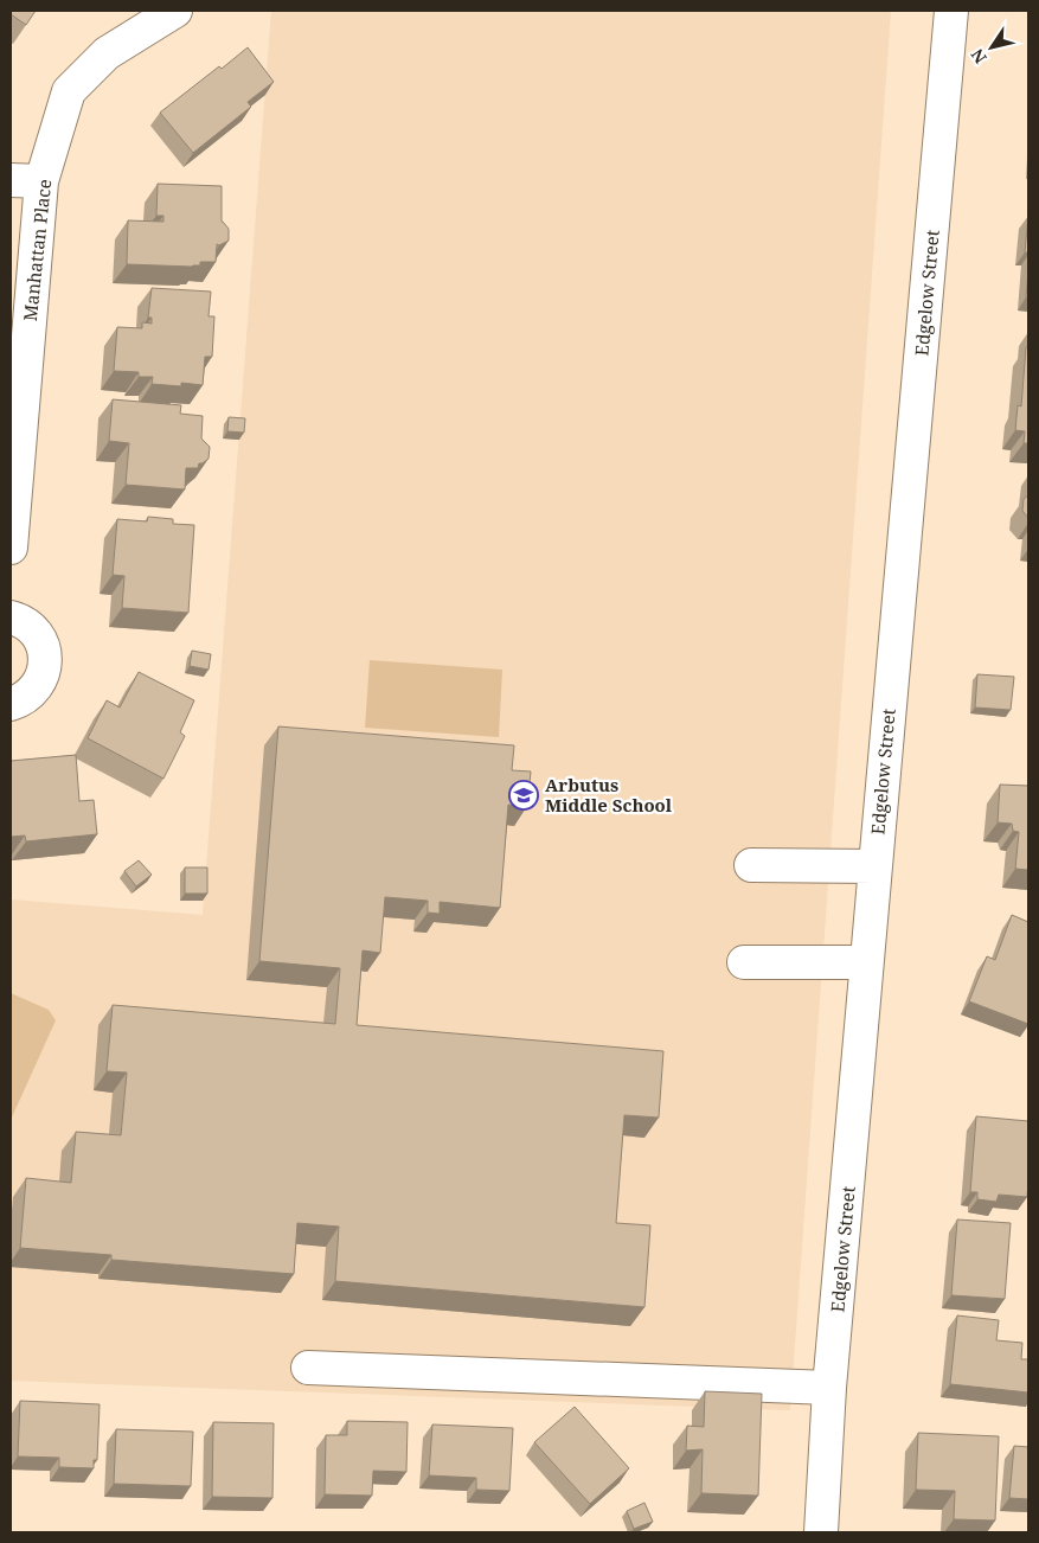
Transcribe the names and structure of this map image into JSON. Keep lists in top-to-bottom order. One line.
{"streets":{"street":["Manhattan Place","Edgelow Street"]},"places":{"school or university":["Arbutus Middle School"]},"north":"bottom left"}
